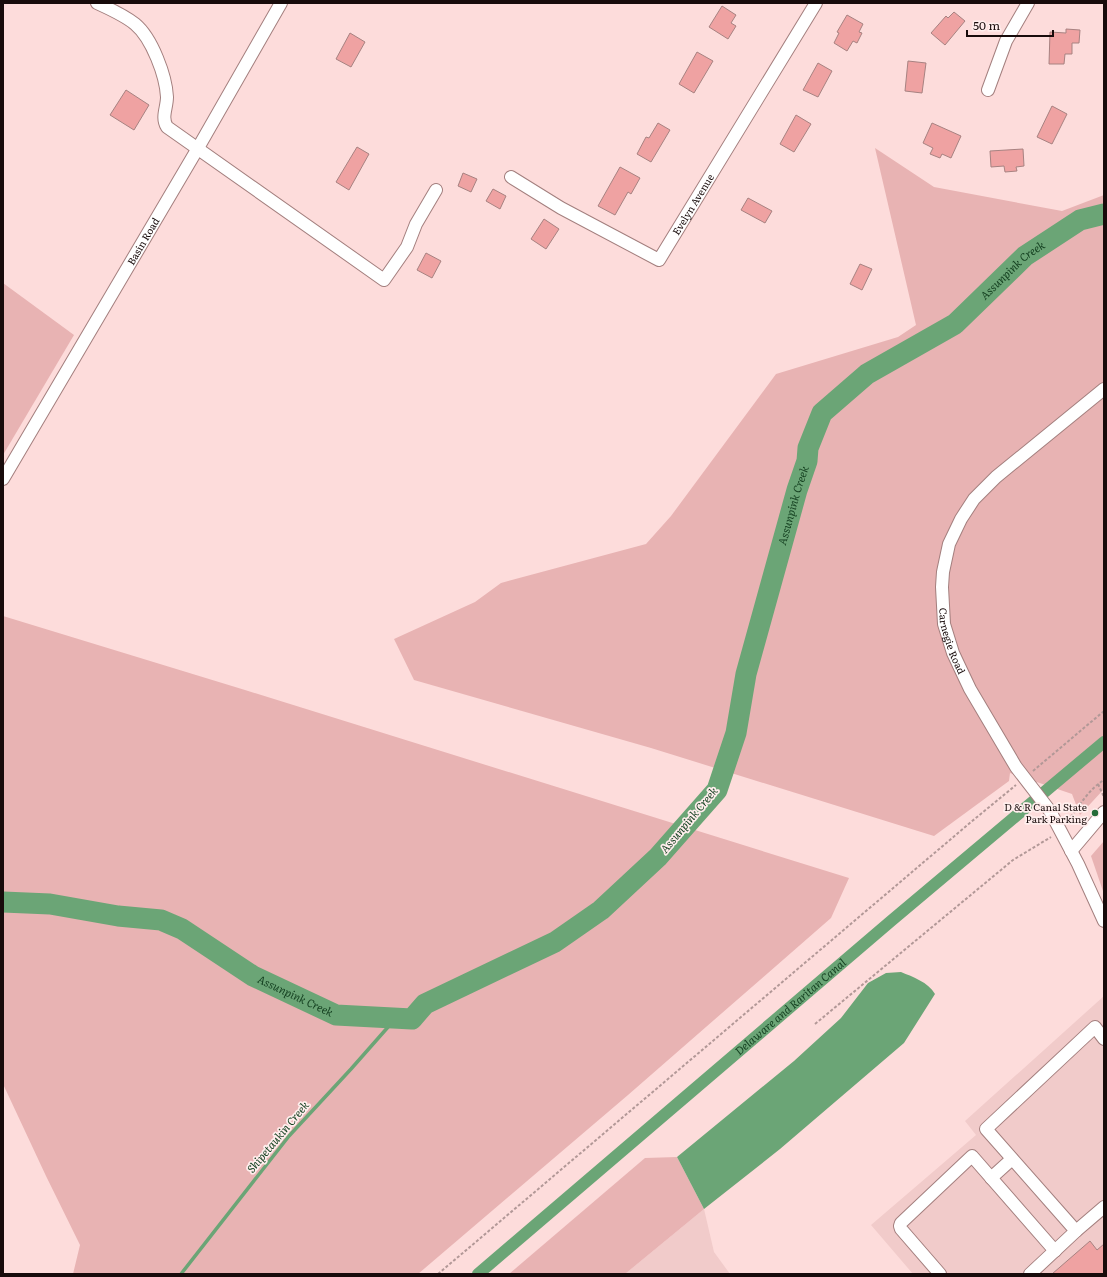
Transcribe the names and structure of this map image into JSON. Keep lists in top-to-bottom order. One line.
{"streets":{"street":["Evelyn Avenue","Basin Road","Carnegie Road"]},"water":["Assunpink Creek","Delaware and Raritan Canal","Shipetaukin Creek"],"places":["D & R Canal State Park Parking"],"scale_bar":"50 m"}
